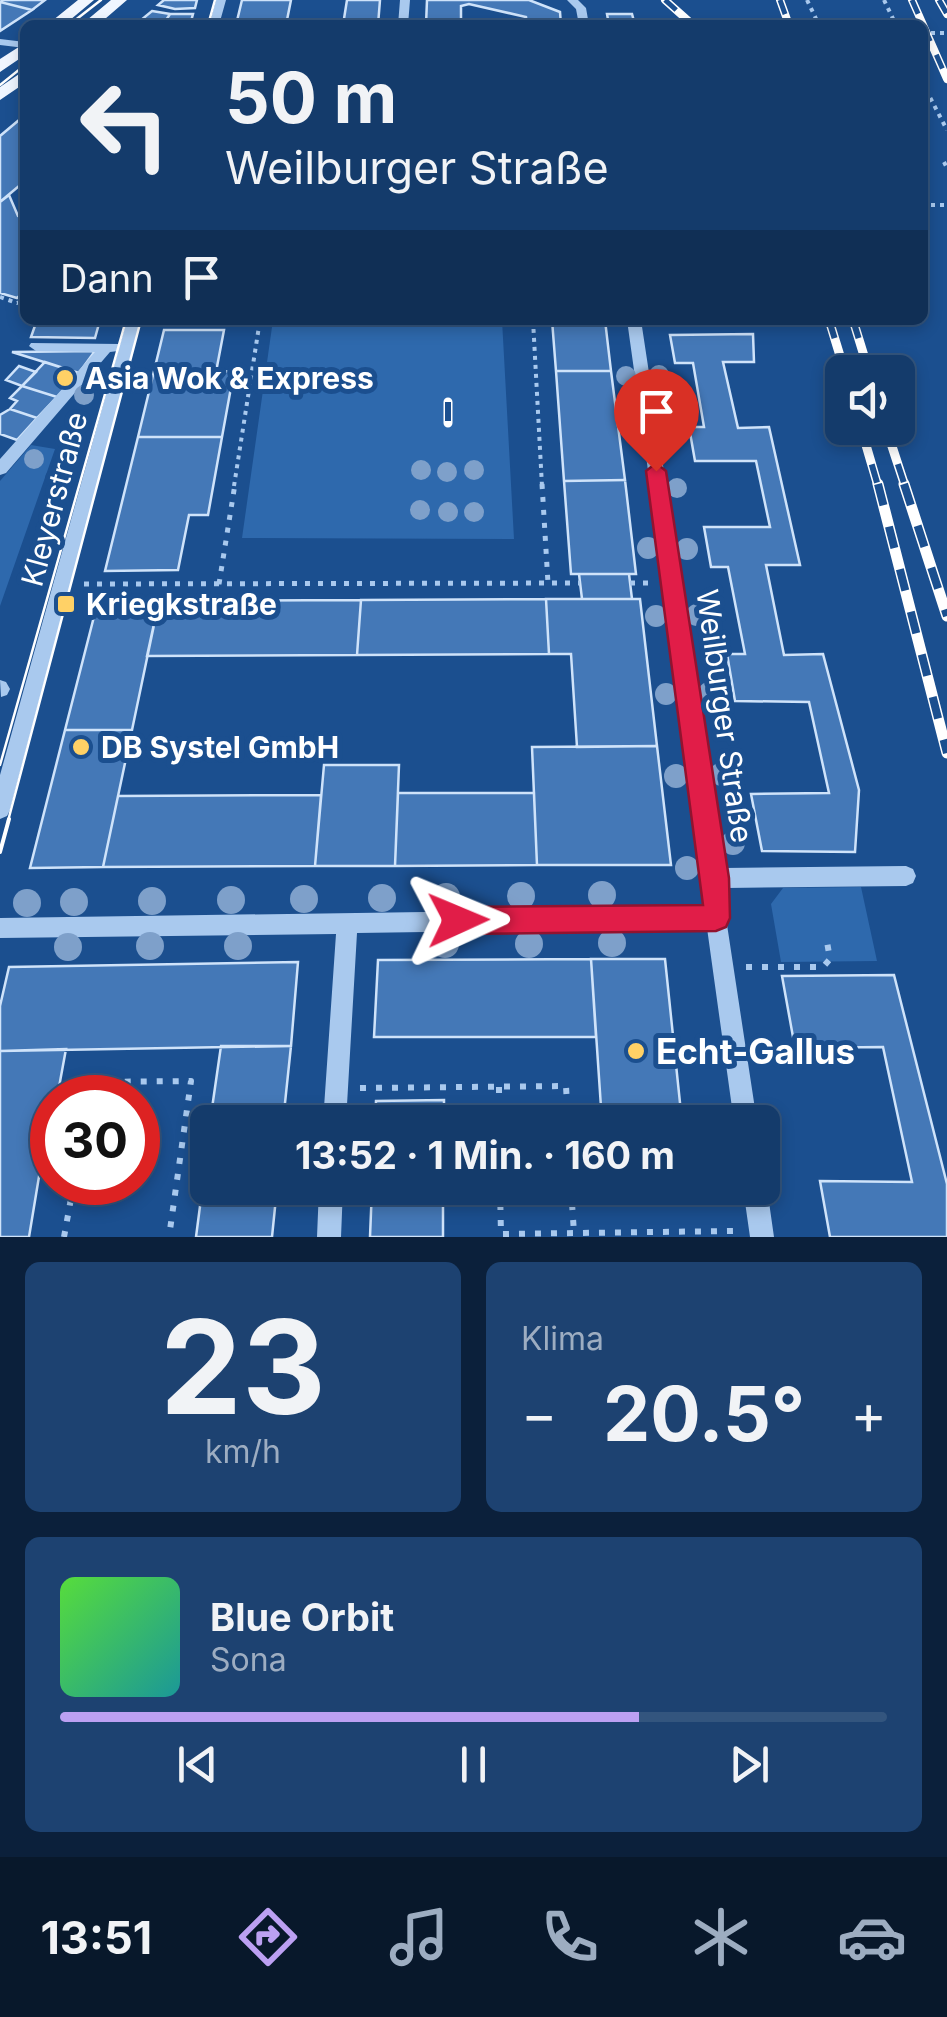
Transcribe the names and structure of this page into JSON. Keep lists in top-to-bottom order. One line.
{"streets":{"street":["Kleyerstraße","Weilburger Straße"]},"places":{"other":["Asia Wok & Express","DB Systel GmbH","Echt-Gallus"],"transit":["Kriegkstraße"]},"page":{"turn":["50 m","Weilburger Straße"],"then":"Dann","limit":"30","trip":"13:52 · 1 Min. · 160 m","tile":[["23","km/h"],"Klima"],"heat":["−","20.5°","+"],"song":["Blue Orbit","Sona"],"tabs":"13:51"}}
